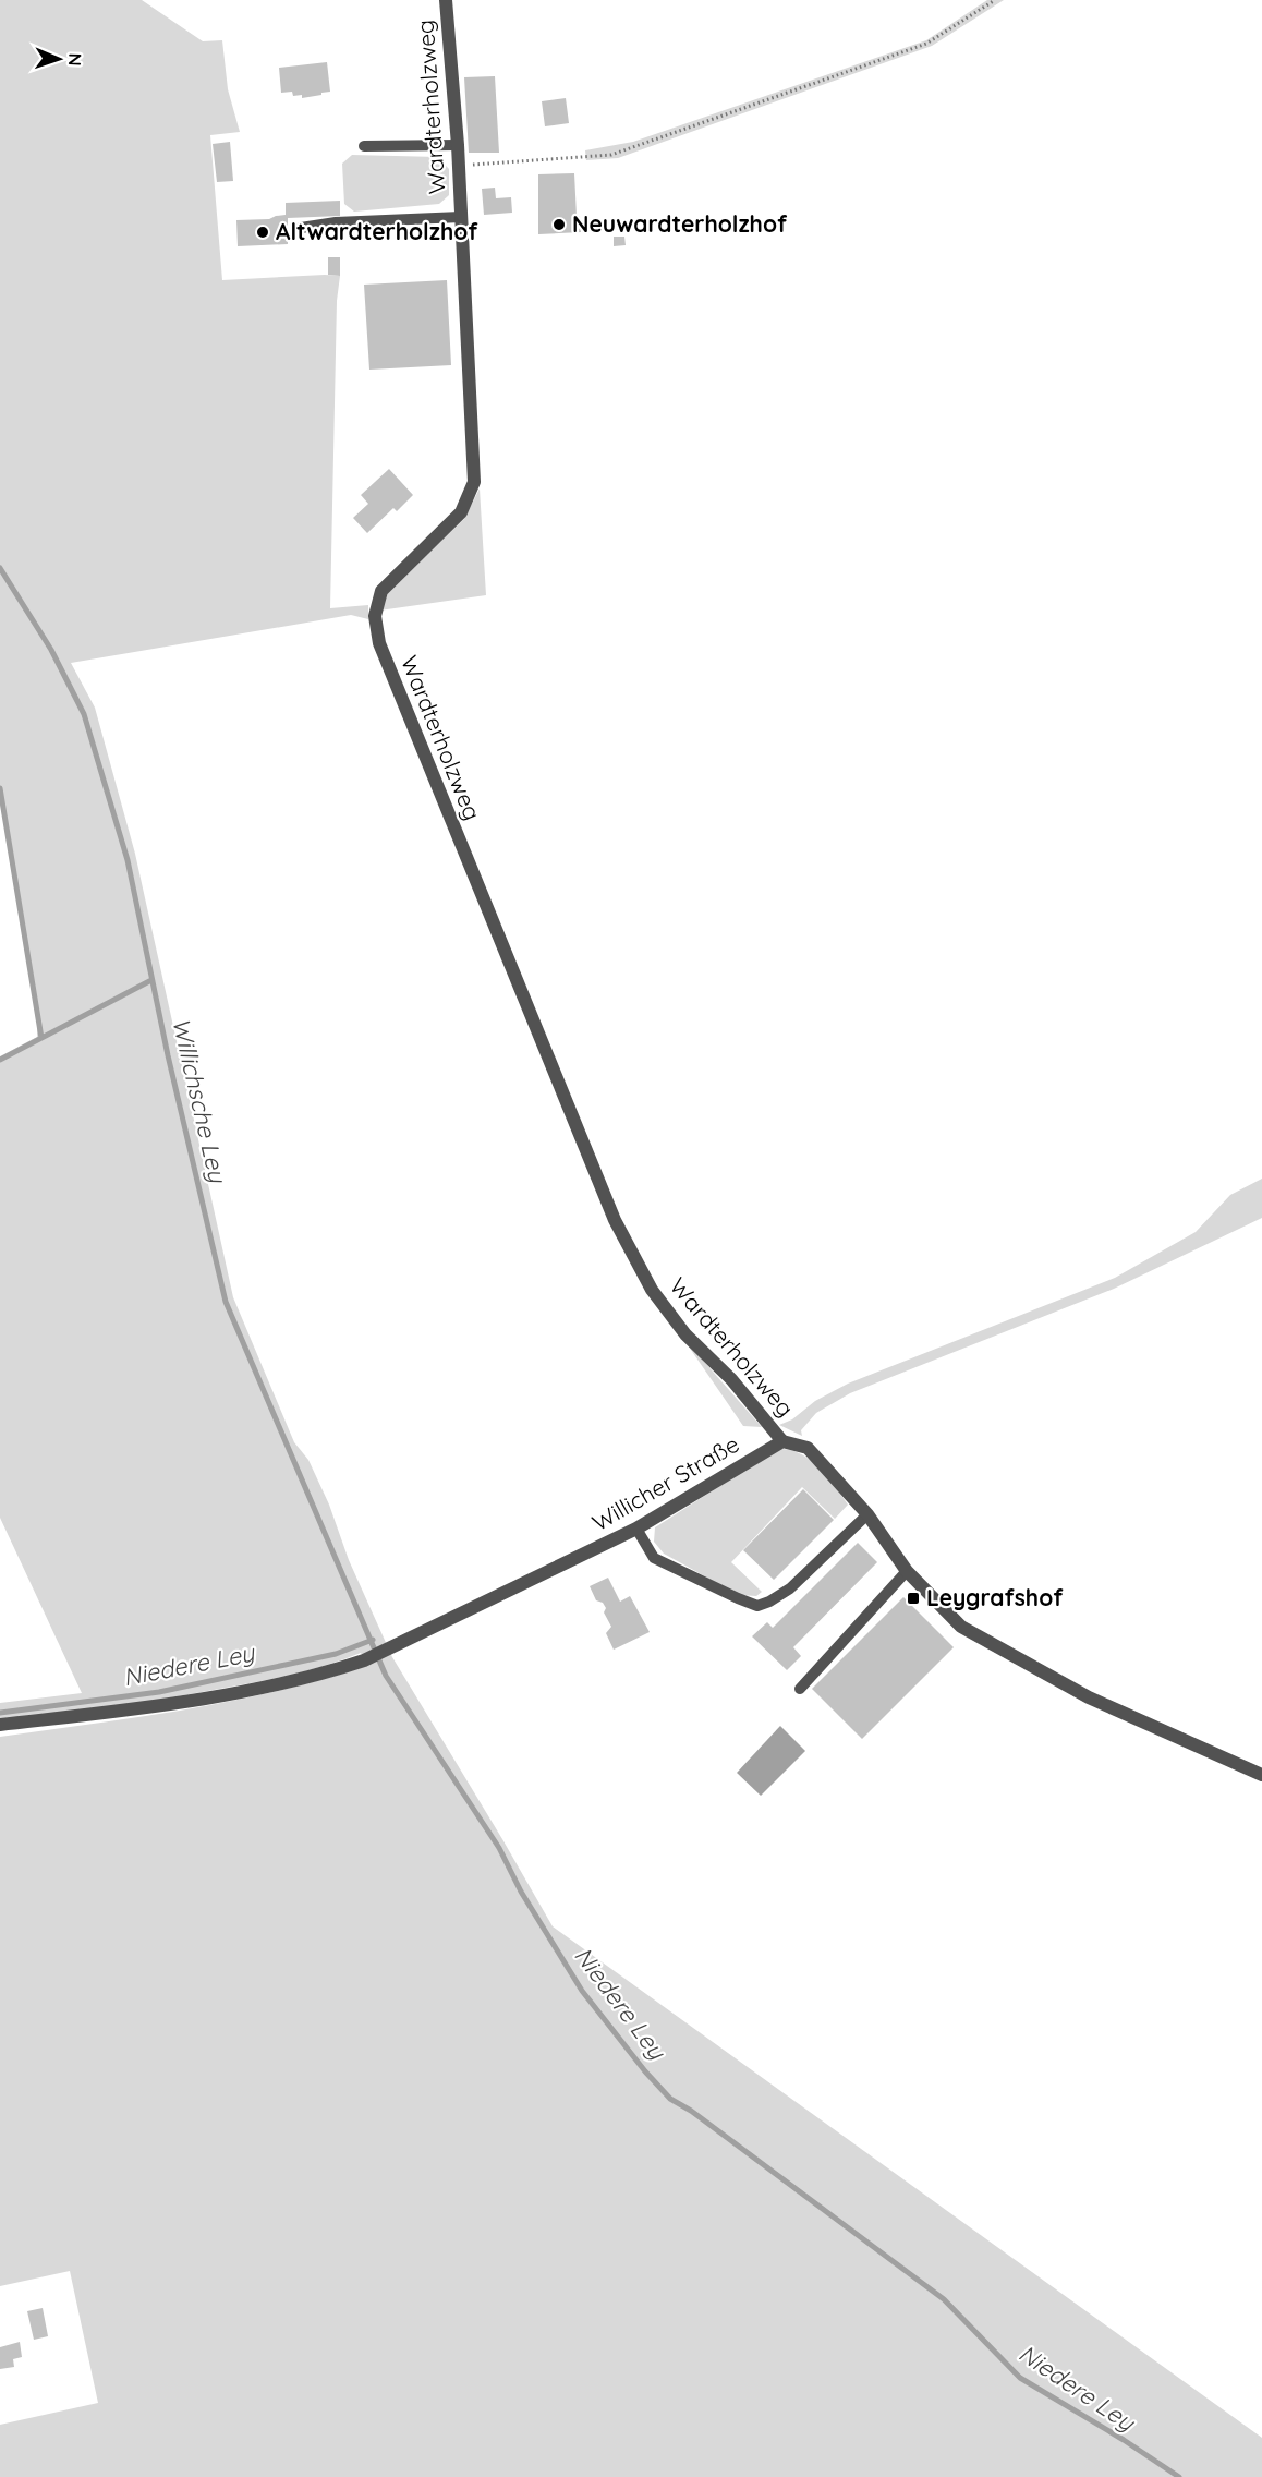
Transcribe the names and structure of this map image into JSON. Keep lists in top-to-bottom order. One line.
{"streets":{"street":["Wardterholzweg","Willicher Straße"]},"crossings":[["Wardterholzweg","Willicher Straße"]],"water":["Willichsche Ley","Niedere Ley"],"places":{"other":["Neuwardterholzhof","Altwardterholzhof"],"transit":["Leygrafshof"]},"north":"right"}
